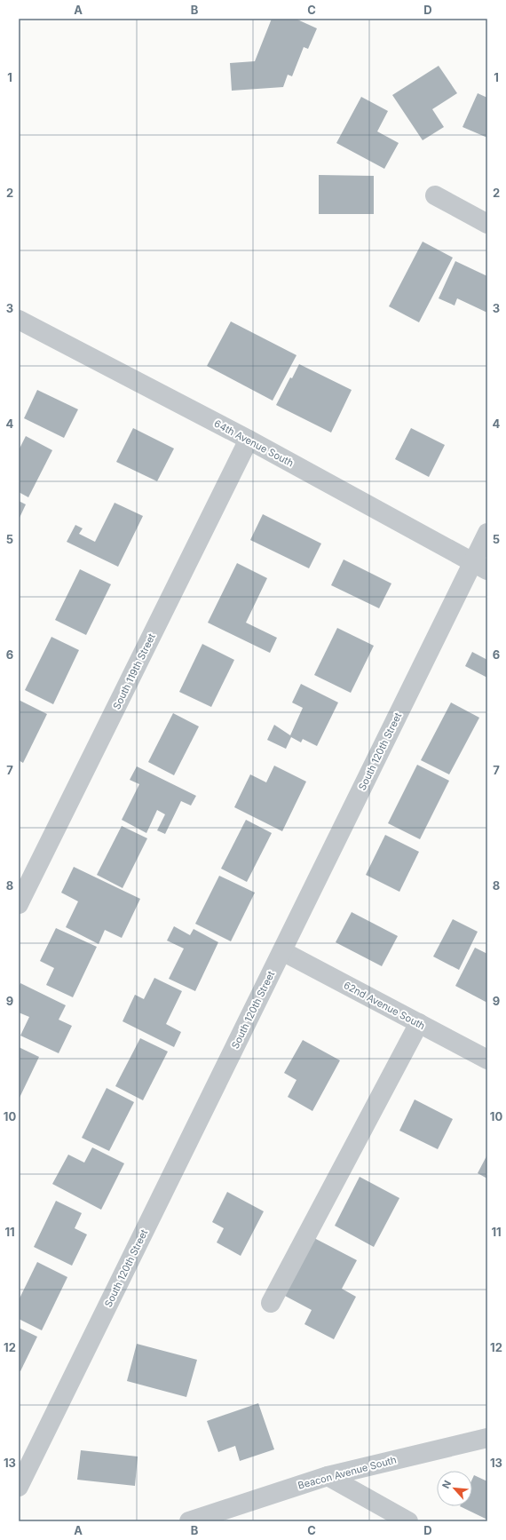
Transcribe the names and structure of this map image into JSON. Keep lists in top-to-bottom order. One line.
{"streets":{"street":["64th Avenue South","South 119th Street","South 120th Street","62nd Avenue South","Beacon Avenue South"]},"crossings":[["64th Avenue South","South 119th Street"],["64th Avenue South","South 120th Street"],["South 120th Street","62nd Avenue South"]],"north":"top left","grid":{"columns":["A","B","C","D"],"rows":["1","2","3","4","5","6","7","8","9","10","11","12","13"]}}
